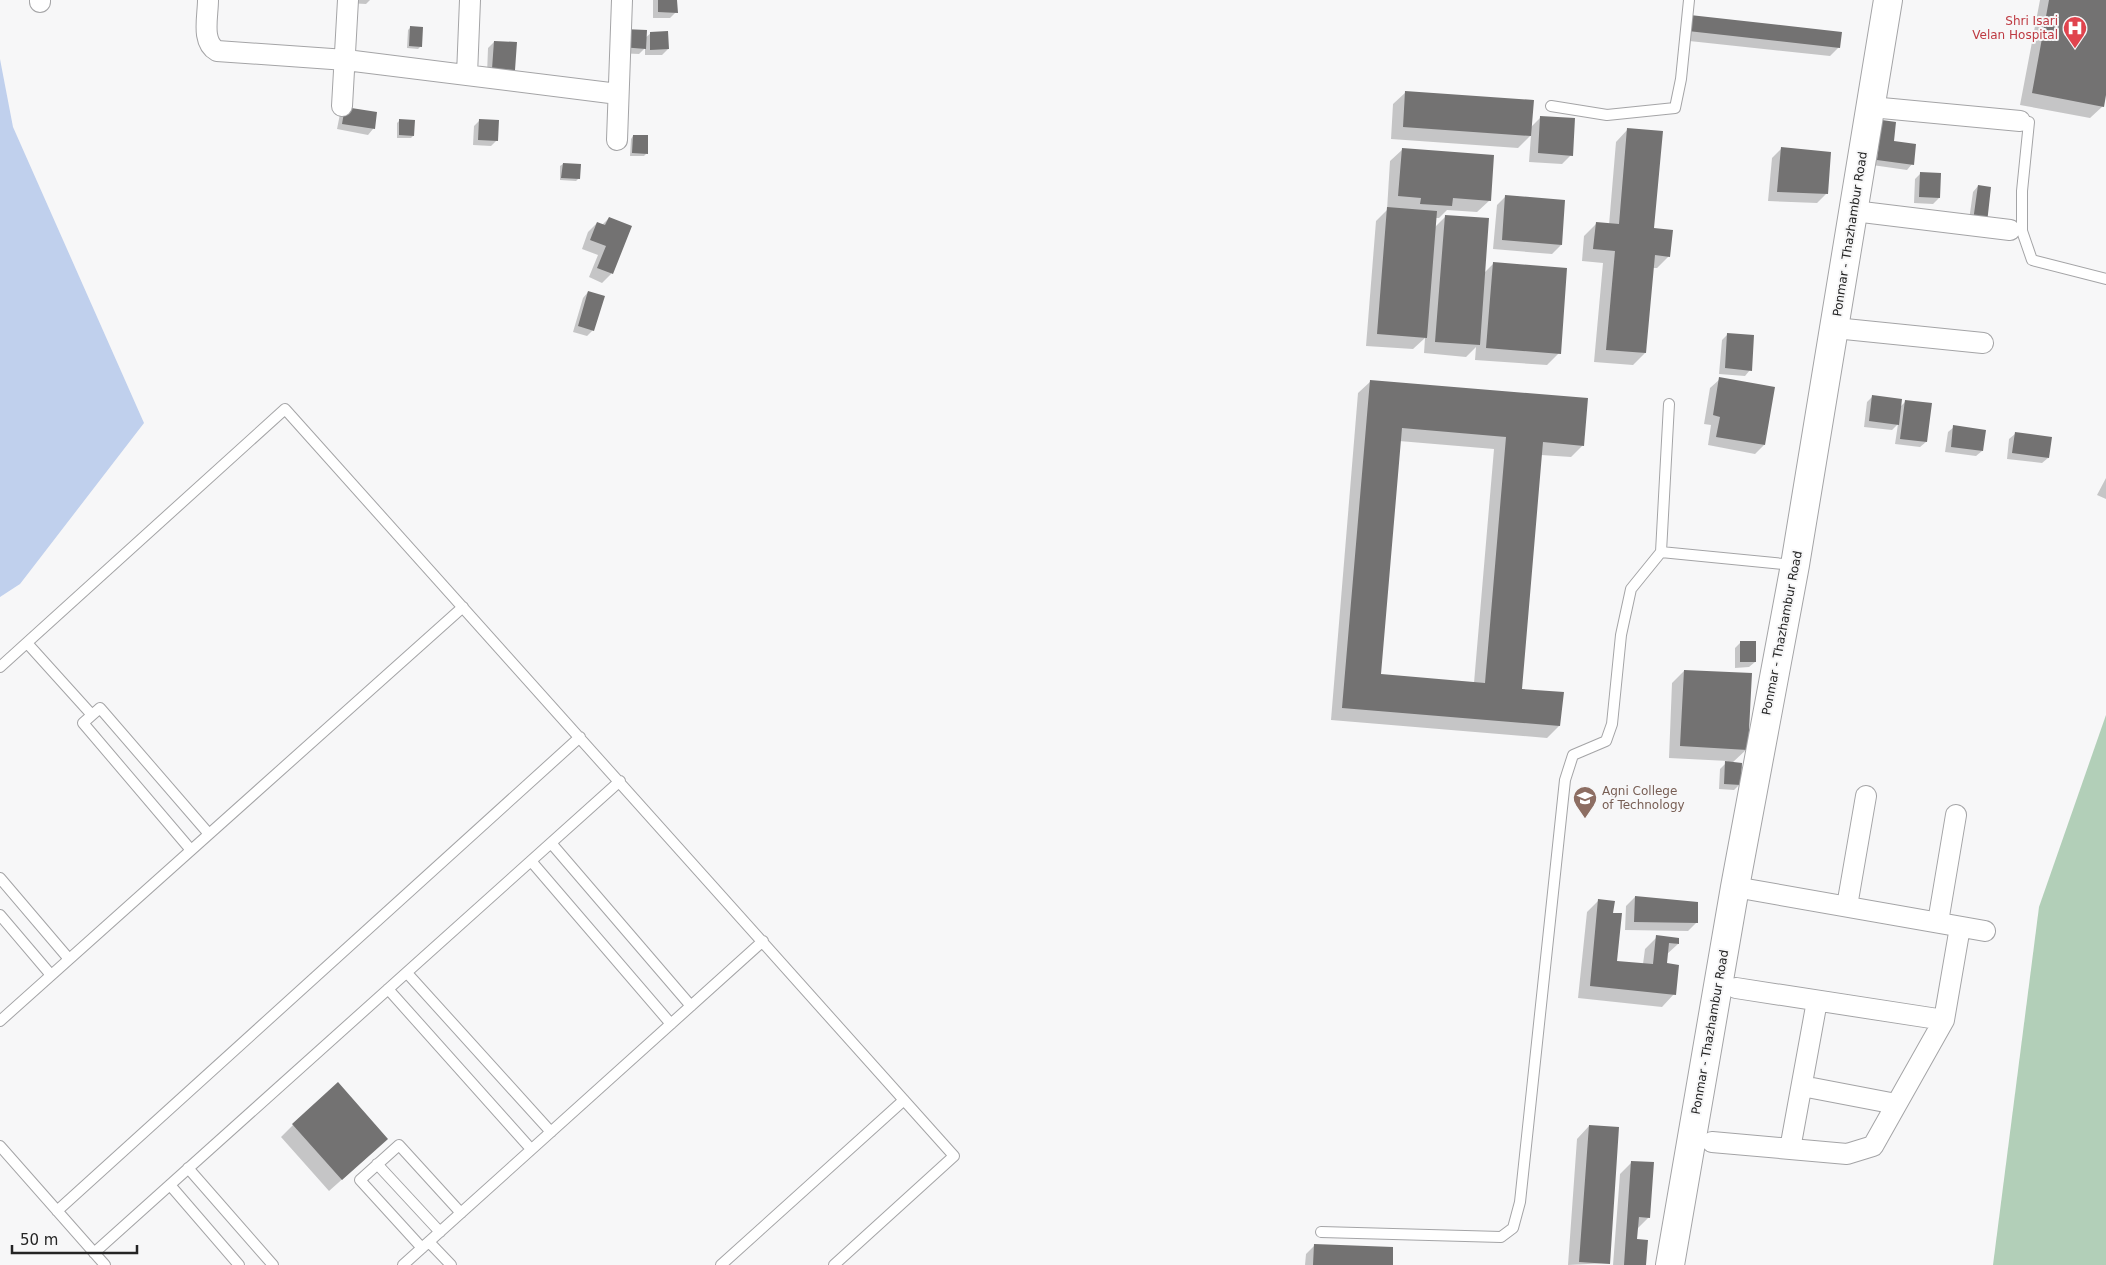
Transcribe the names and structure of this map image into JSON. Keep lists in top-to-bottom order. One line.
{"streets":{"street":["Ponmar - Thazhambur Road"]},"places":{"hospital":["Shri Isari Velan Hospital"],"school or university":["Agni College of Technology"]},"scale_bar":"50 m"}
